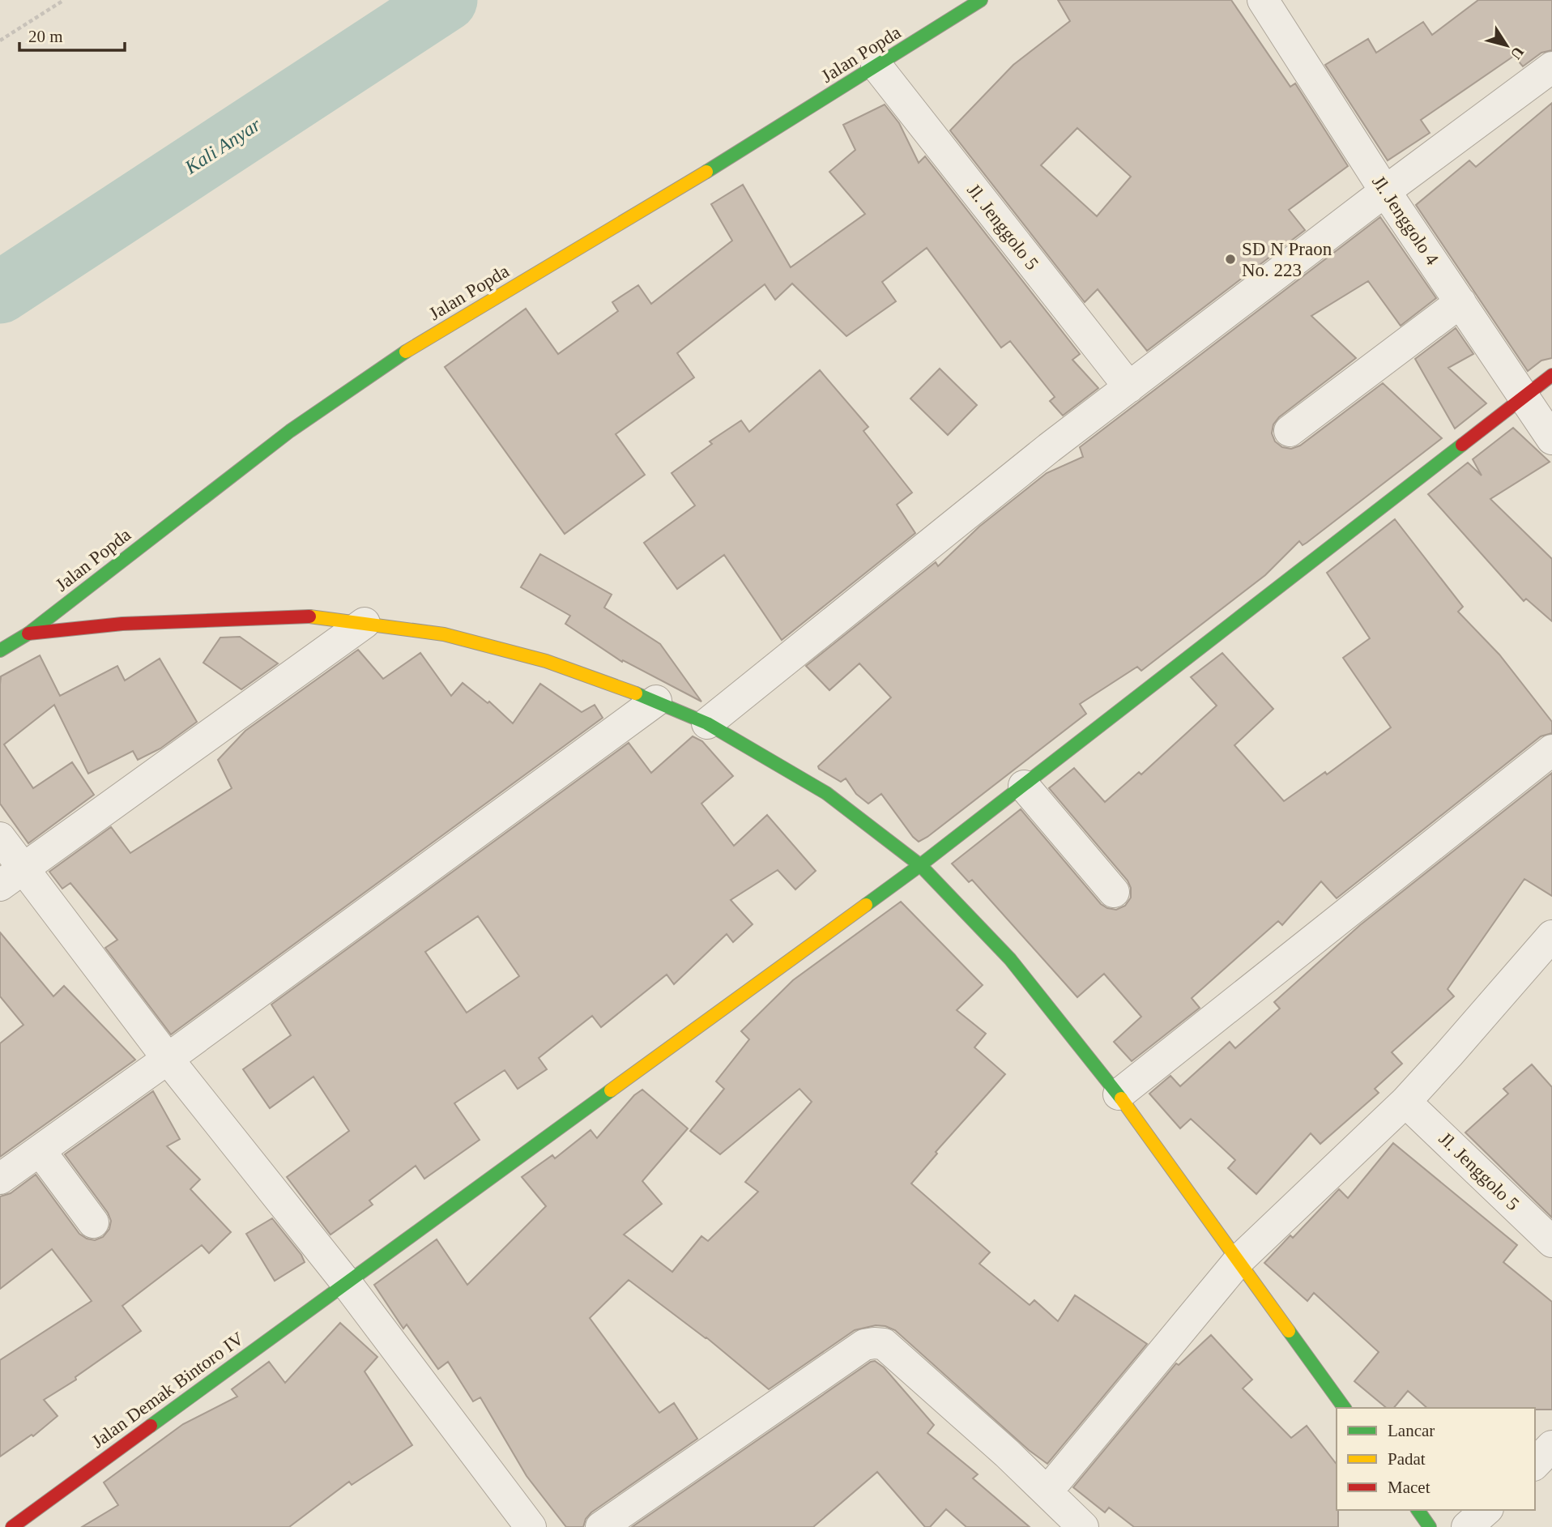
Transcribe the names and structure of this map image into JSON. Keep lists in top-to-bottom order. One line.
{"streets":{"street":["Jalan Popda","Jl. Jenggolo 4","Jl. Jenggolo 5","Jalan Demak Bintoro IV"]},"crossings":[["Jalan Popda","Jl. Jenggolo 5"],["Jl. Jenggolo 4","Jalan Demak Bintoro IV"]],"water":["Kali Anyar"],"places":["SD N Praon No. 223"],"legend":["Lancar","Padat","Macet"],"scale_bar":"20 m","north":"bottom right"}
